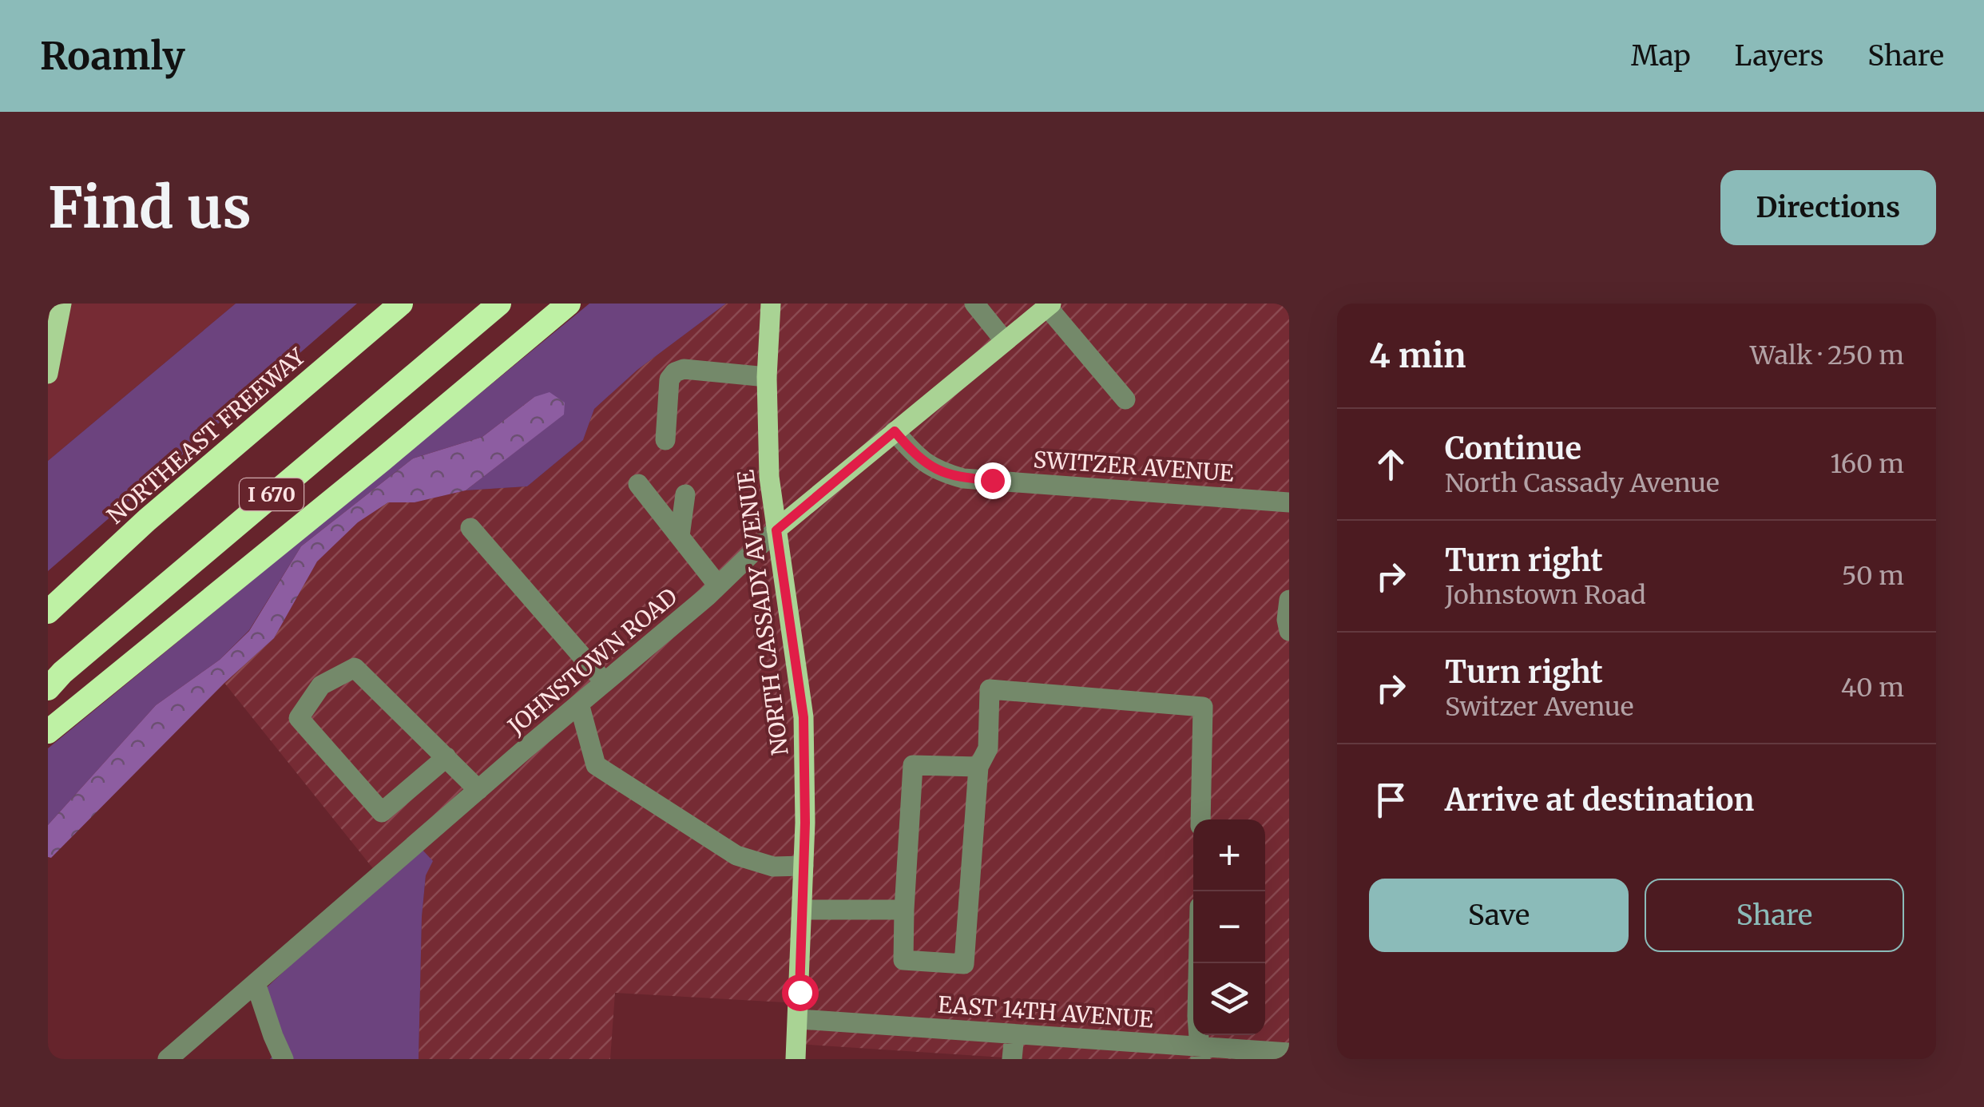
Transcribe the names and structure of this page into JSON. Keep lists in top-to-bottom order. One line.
{"streets":{"highway":["NORTHEAST FREEWAY","I 670"],"main road":["NORTH CASSADY AVENUE","JOHNSTOWN ROAD"],"street":["SWITZER AVENUE","EAST 14TH AVENUE"]},"crossings":[["SWITZER AVENUE","JOHNSTOWN ROAD"],["NORTH CASSADY AVENUE","JOHNSTOWN ROAD"],["NORTH CASSADY AVENUE","EAST 14TH AVENUE"]],"page":{"header":"Roamly","nav":["Map","Layers","Share"],"buttons":["Directions",["Save","Share"]],"title":"Find us","heading":["4 min","Walk · 250 m"],"list":[["Continue","North Cassady Avenue","160 m"],["Turn right","Johnstown Road","50 m"],["Turn right","Switzer Avenue","40 m"],"Arrive at destination"],"map_buttons":["+","−"]}}
